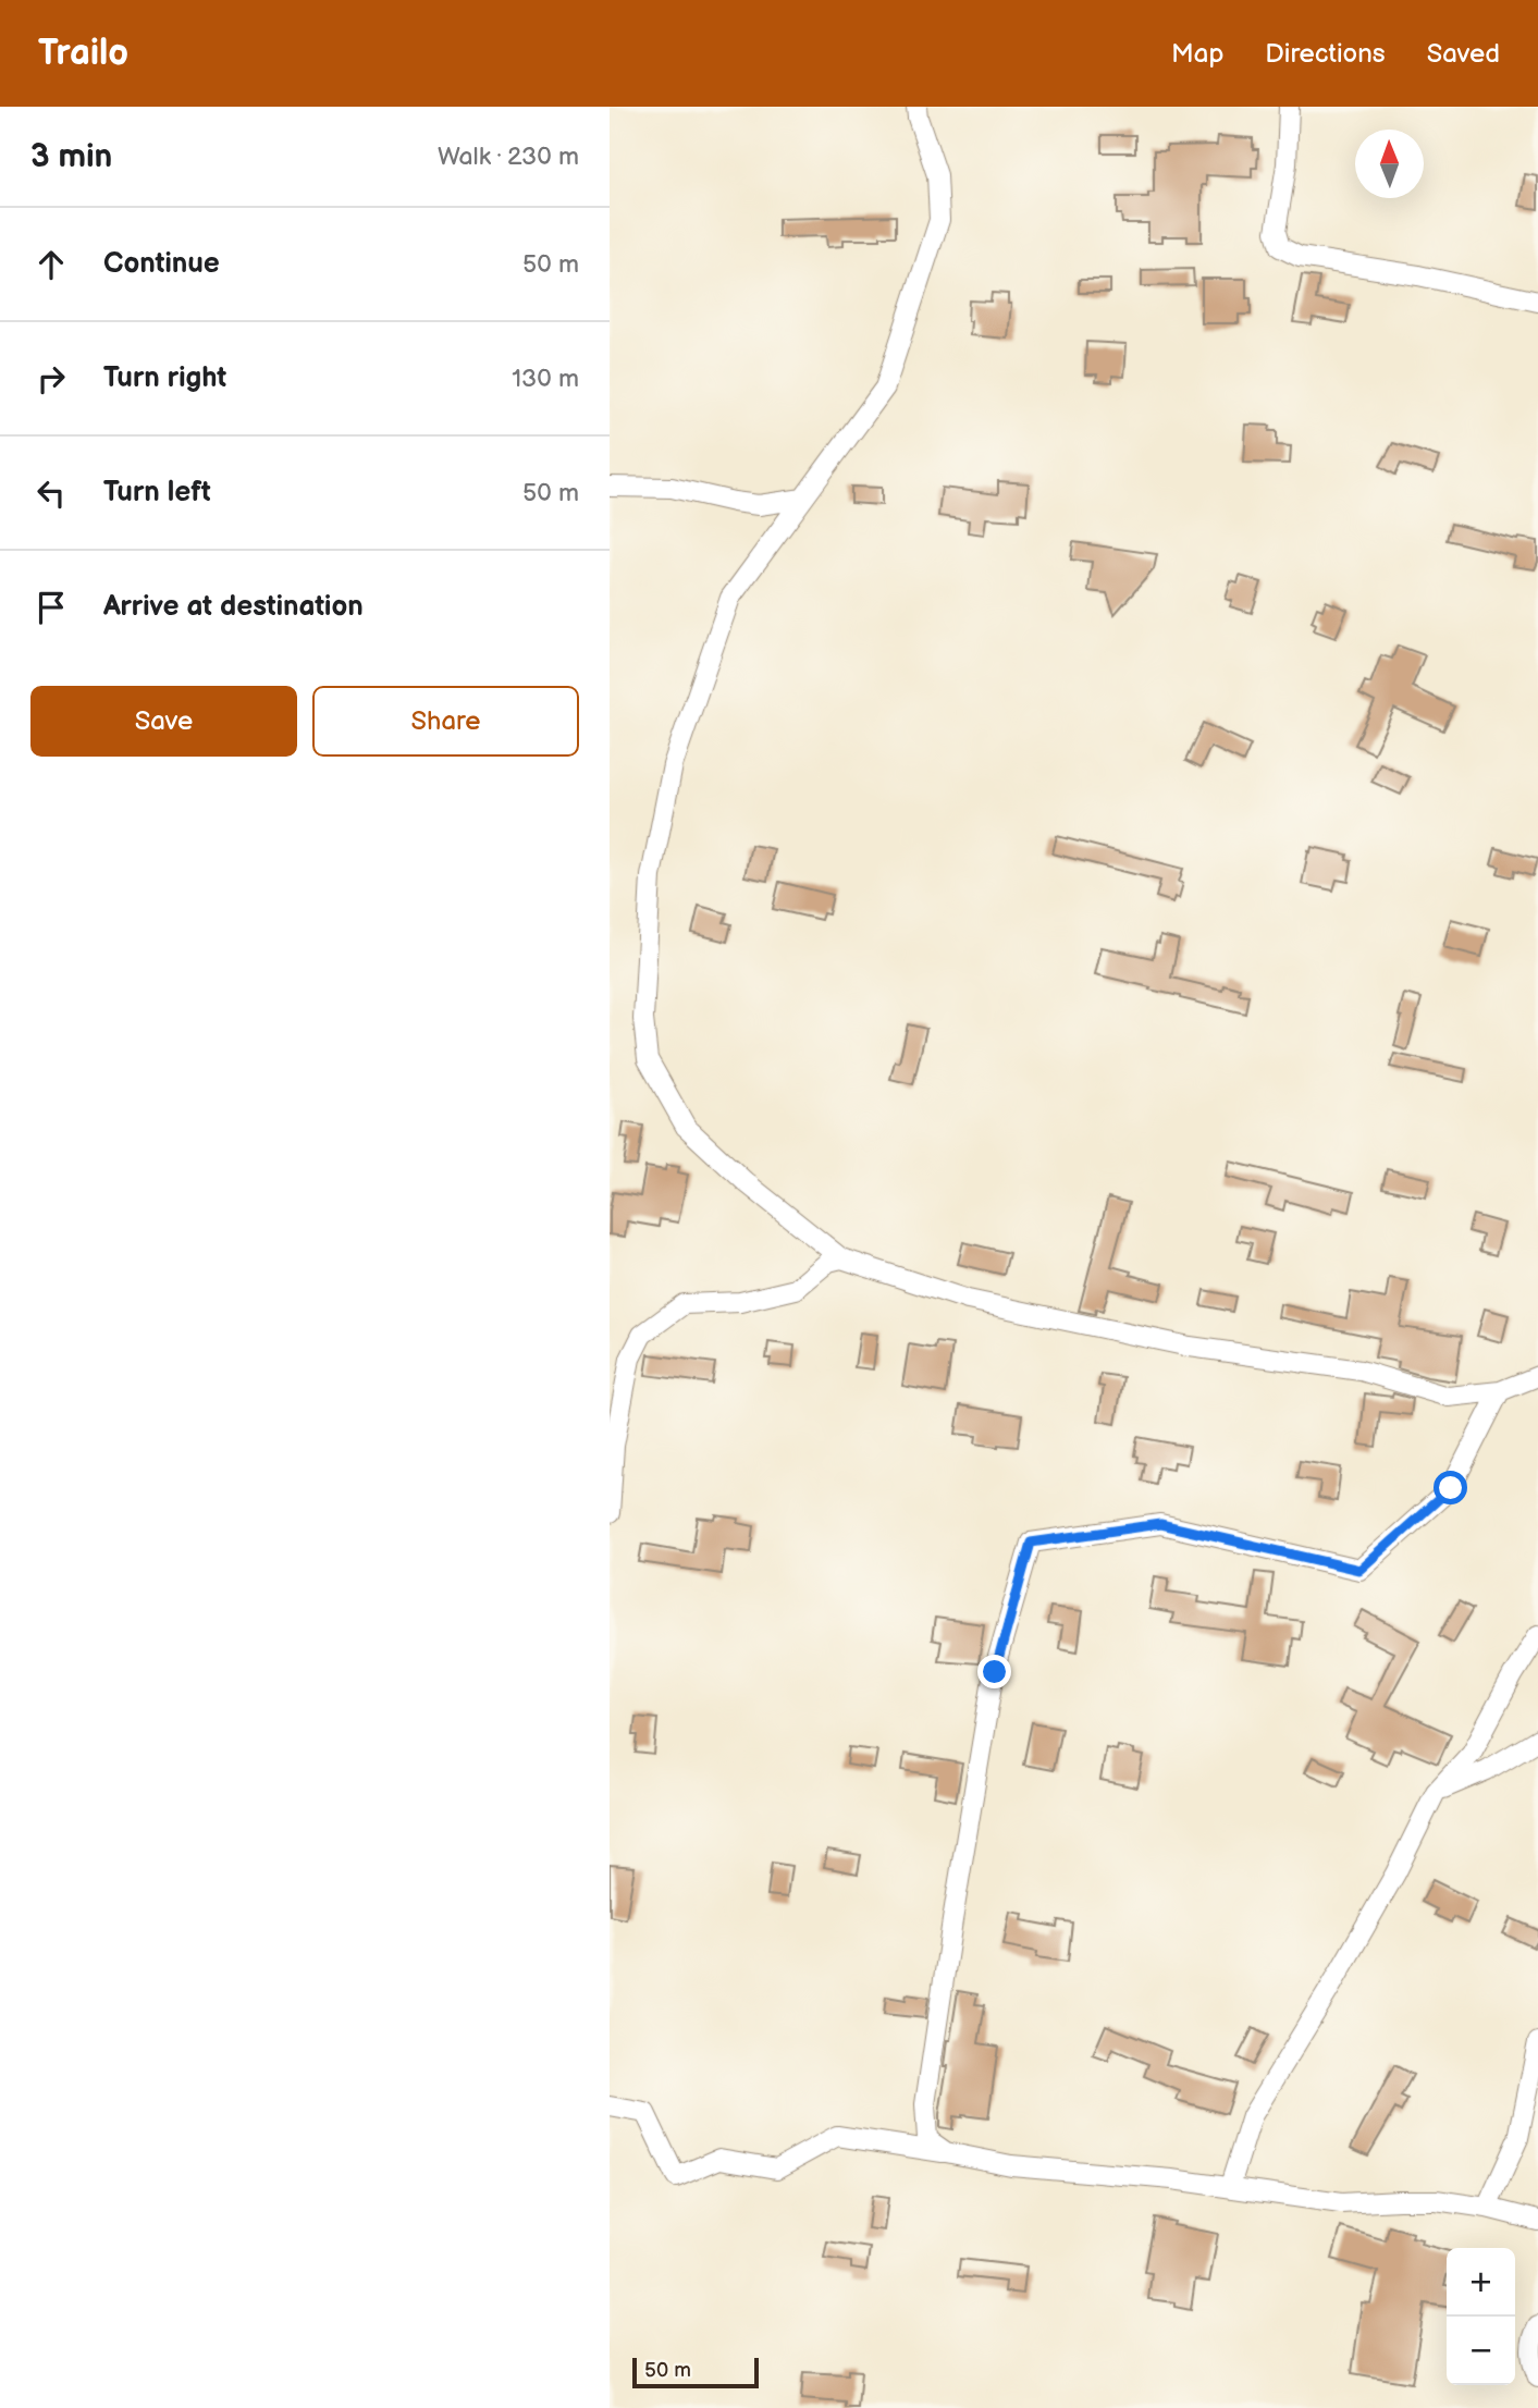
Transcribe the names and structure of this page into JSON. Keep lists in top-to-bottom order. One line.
{"scale_bar":"50 m","north":"top","page":{"header":"Trailo","nav":["Map","Directions","Saved"],"heading":["3 min","Walk · 230 m"],"list":[["Continue","50 m"],["Turn right","130 m"],["Turn left","50 m"],"Arrive at destination"],"buttons":["Save","Share"],"map_buttons":["+","−"],"scale":"50 m"}}
